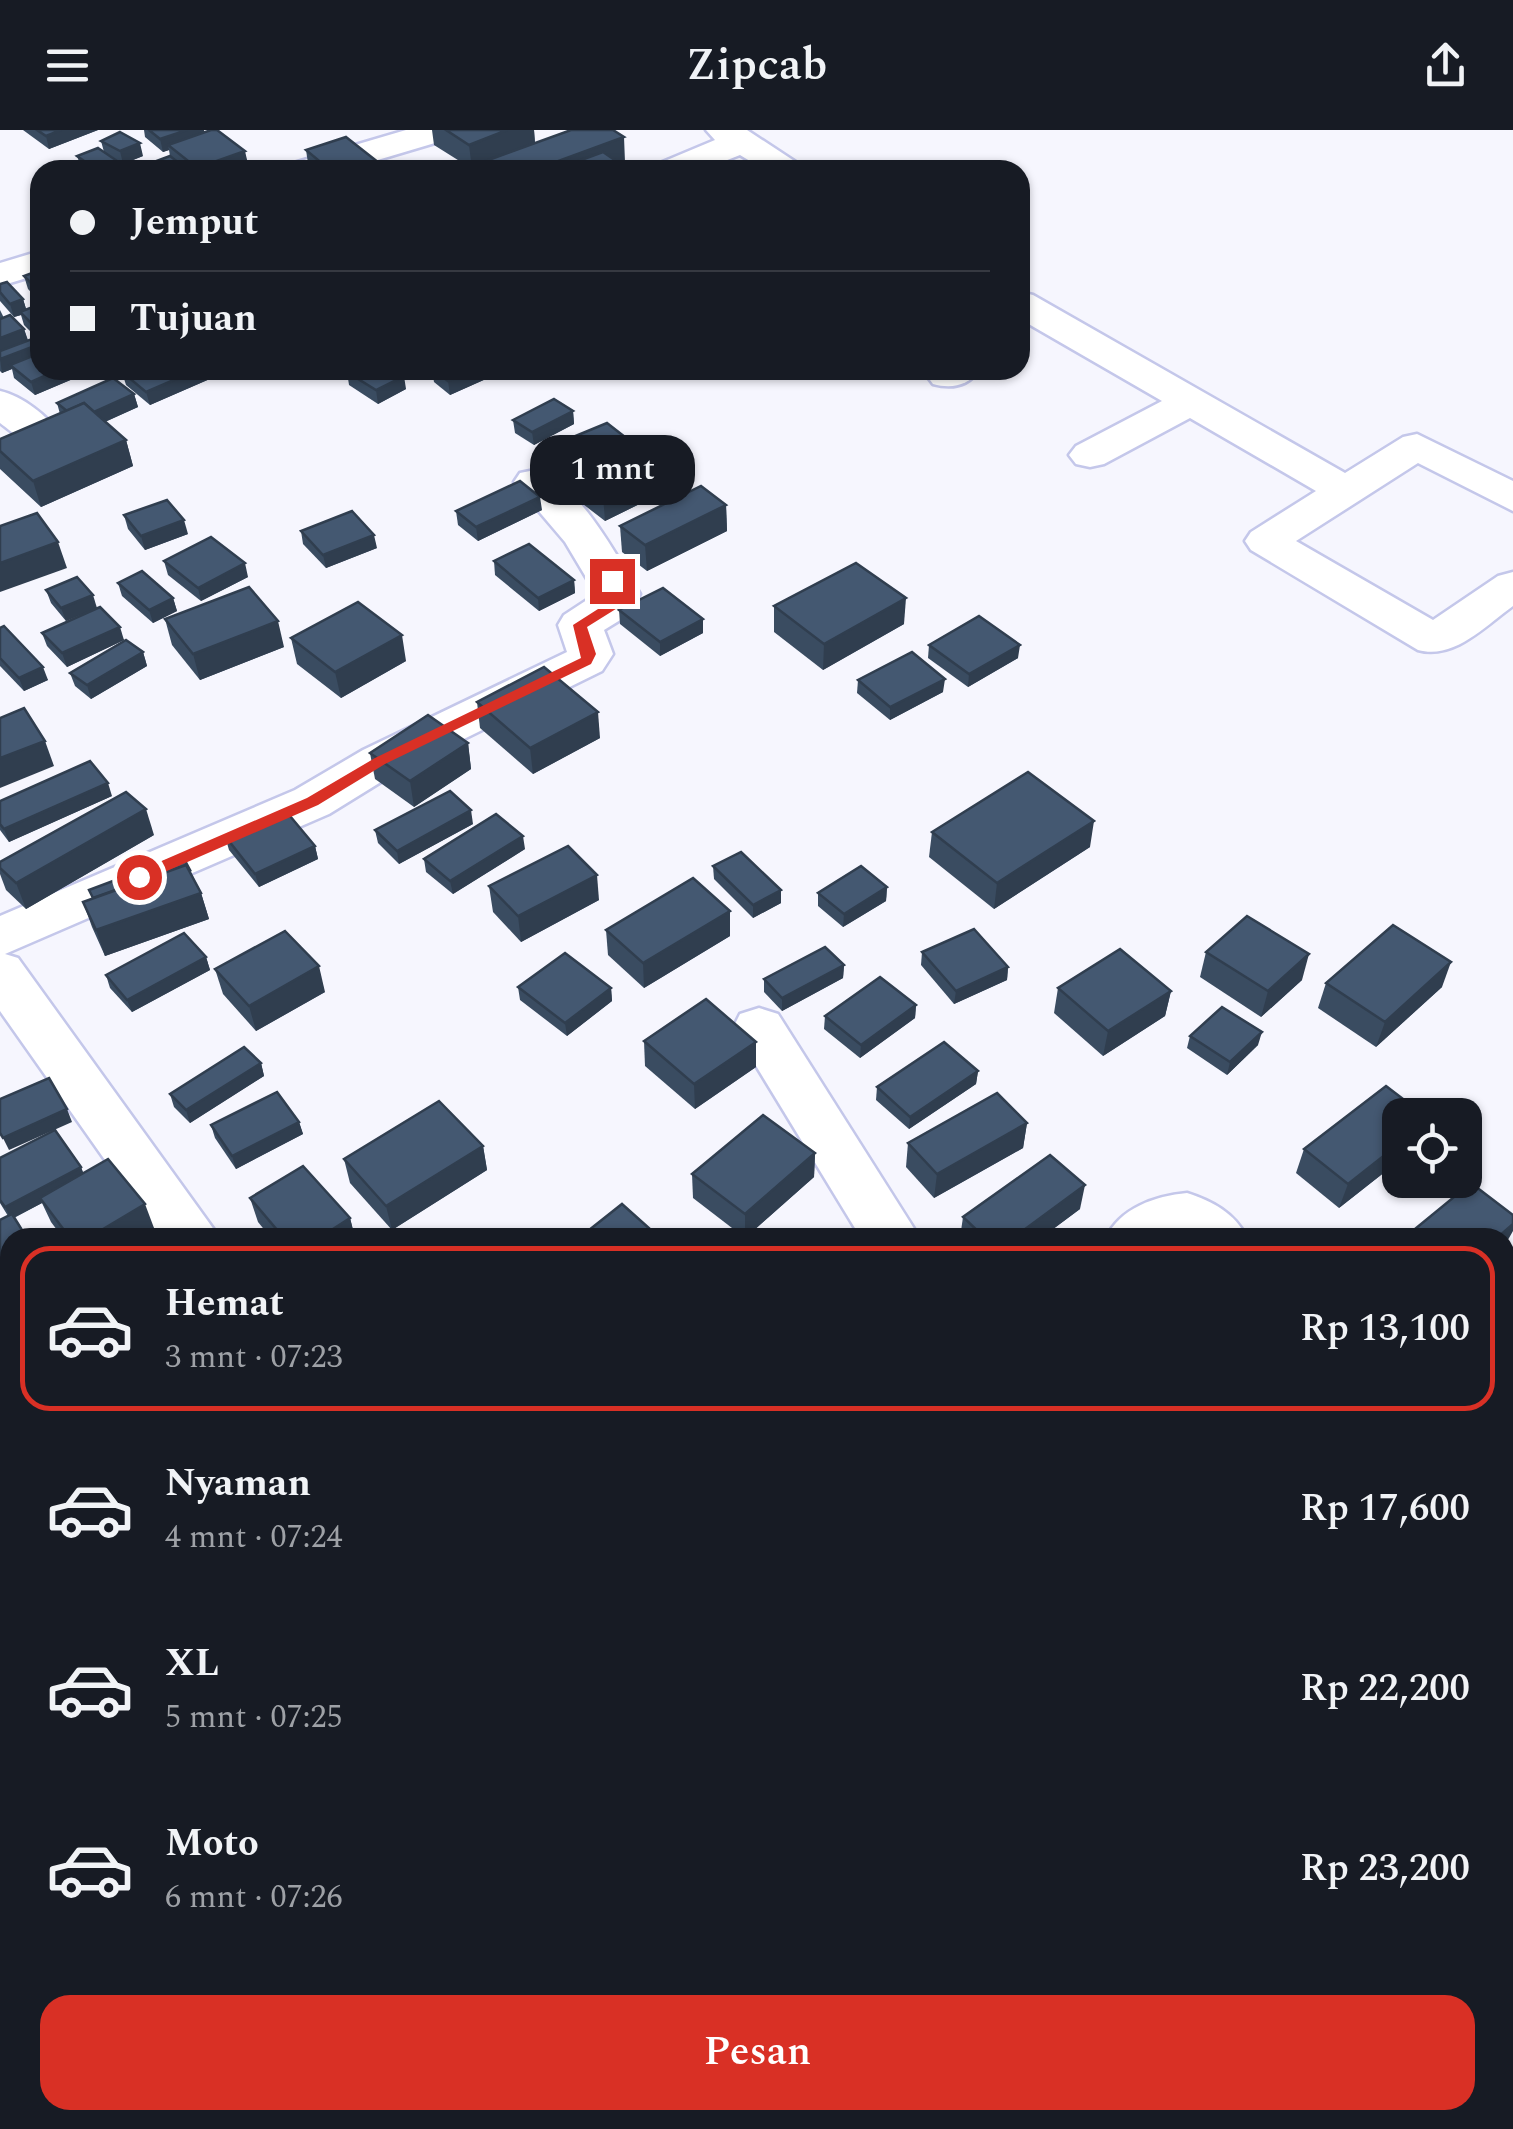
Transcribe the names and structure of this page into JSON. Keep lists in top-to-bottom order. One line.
{"page":{"header":"Zipcab","banner":["Jemput","Tujuan"],"bubble":"1 mnt","list":[{"name":"Hemat","note":"3 mnt · 07:23","value":"Rp 13,100"},{"name":"Nyaman","note":"4 mnt · 07:24","value":"Rp 17,600"},{"name":"XL","note":"5 mnt · 07:25","value":"Rp 22,200"},{"name":"Moto","note":"6 mnt · 07:26","value":"Rp 23,200"}],"buttons":"Pesan"}}
